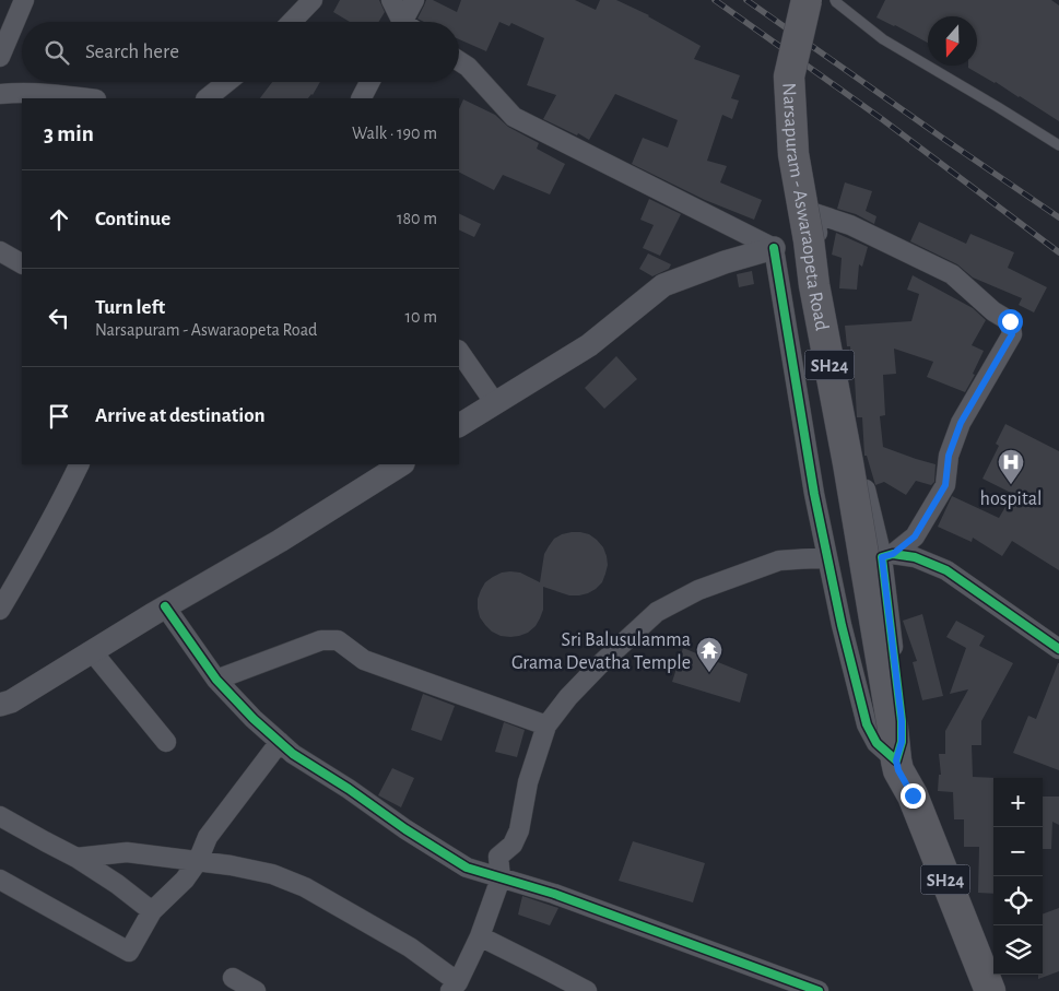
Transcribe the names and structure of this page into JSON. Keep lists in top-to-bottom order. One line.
{"streets":{"main road":["Narsapuram - Aswaraopeta Road","SH24"]},"places":{"hospital":["hospital"],"temple":["Sri Balusulamma Grama Devatha Temple"]},"north":"bottom","page":{"search":"Search here","heading":["3 min","Walk · 190 m"],"list":[["Continue","180 m"],["Turn left","Narsapuram - Aswaraopeta Road","10 m"],"Arrive at destination"],"map_buttons":["+","−"]}}
